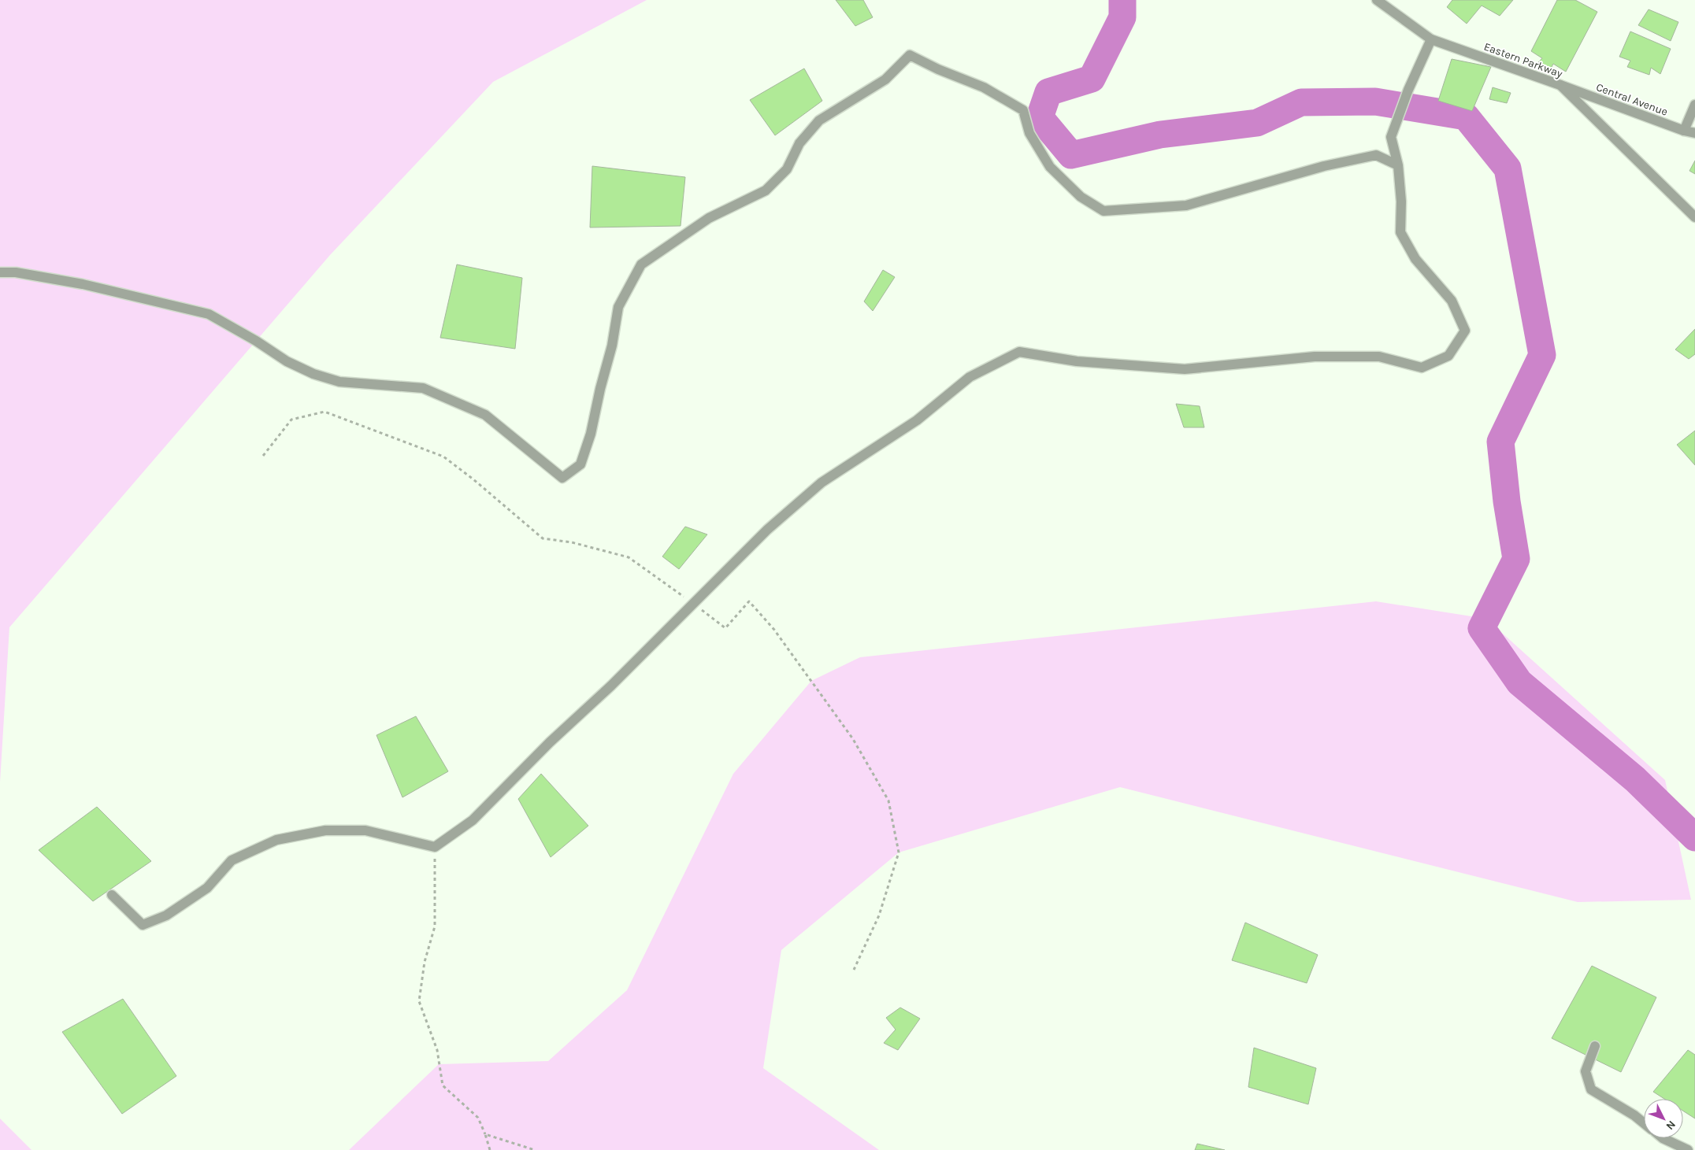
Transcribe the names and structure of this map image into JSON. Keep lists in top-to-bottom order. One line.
{"streets":{"street":["Eastern Parkway","Central Avenue"]},"crossings":[["Eastern Parkway","Central Avenue"]],"north":"bottom right"}
